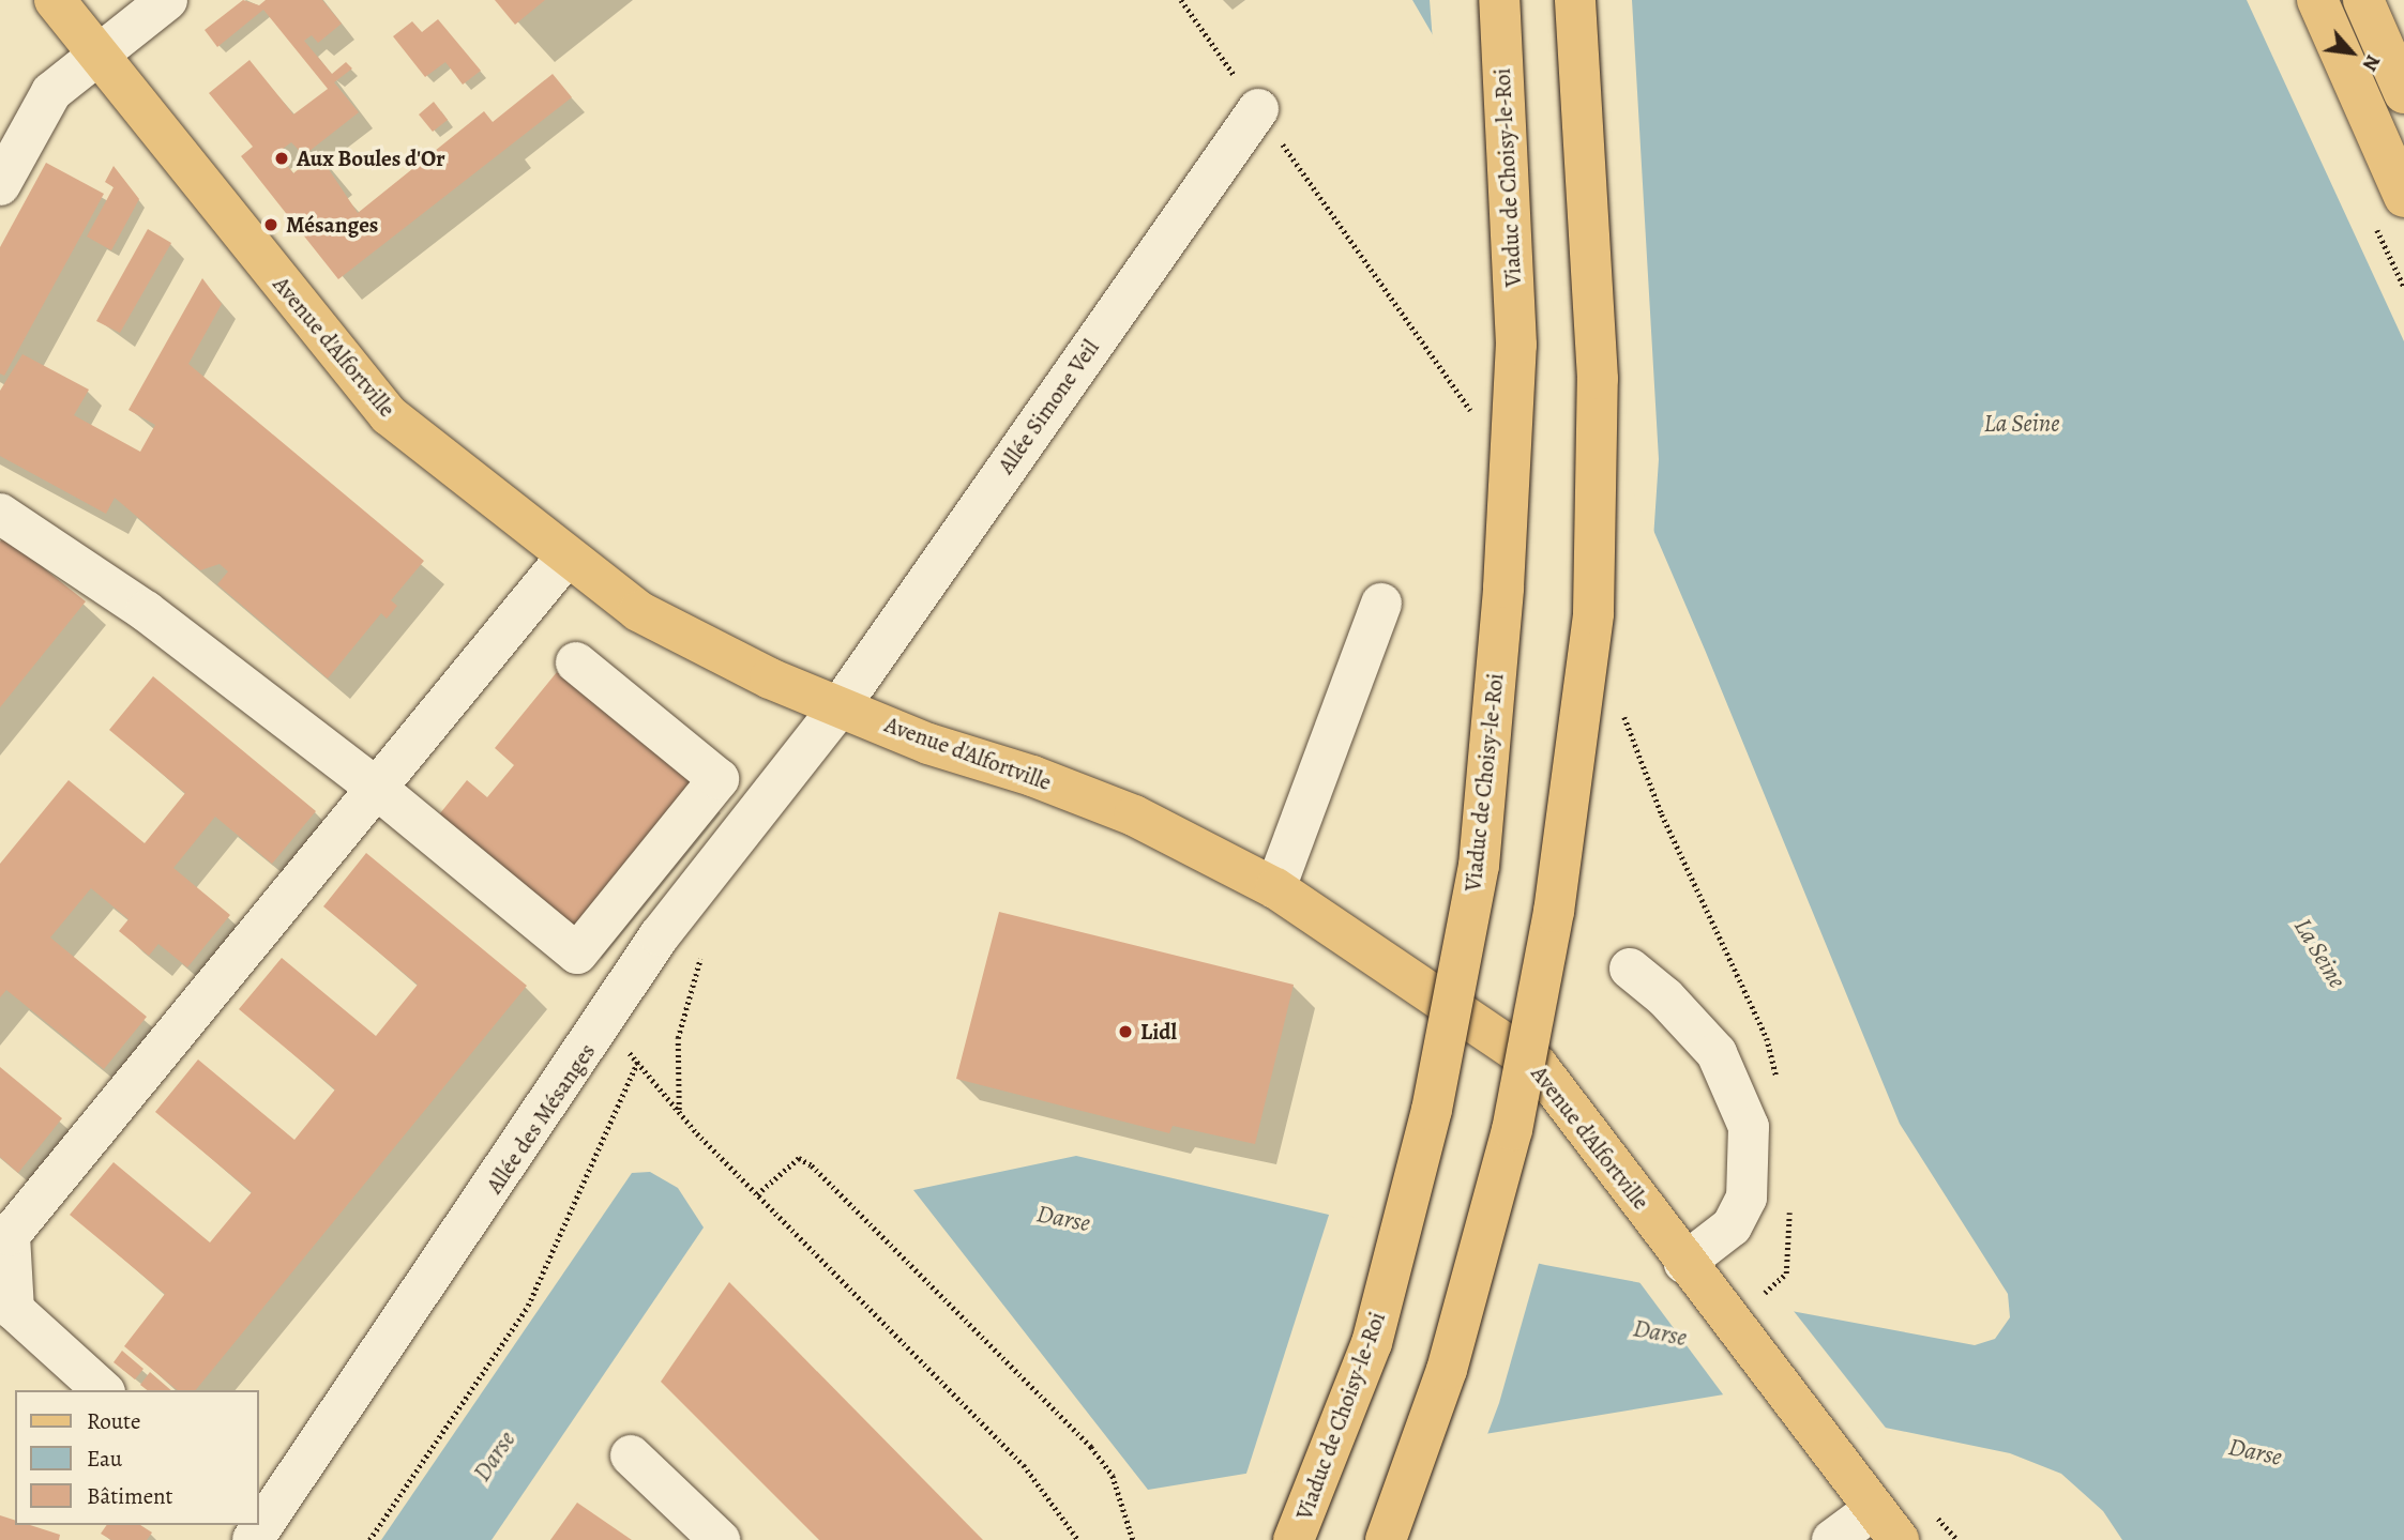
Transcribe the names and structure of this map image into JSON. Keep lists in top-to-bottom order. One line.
{"streets":{"main road":["Viaduc de Choisy-le-Roi","Avenue d'Alfortville"],"street":["Allée Simone Veil","Allée des Mésanges"]},"crossings":[["Avenue d'Alfortville","Allée Simone Veil"],["Avenue d'Alfortville","Allée des Mésanges"],["Allée Simone Veil","Allée des Mésanges"]],"water":["La Seine","Darse"],"places":["Aux Boules d'Or","Mésanges","Lidl"],"legend":["Route","Eau","Bâtiment"],"north":"bottom right"}
